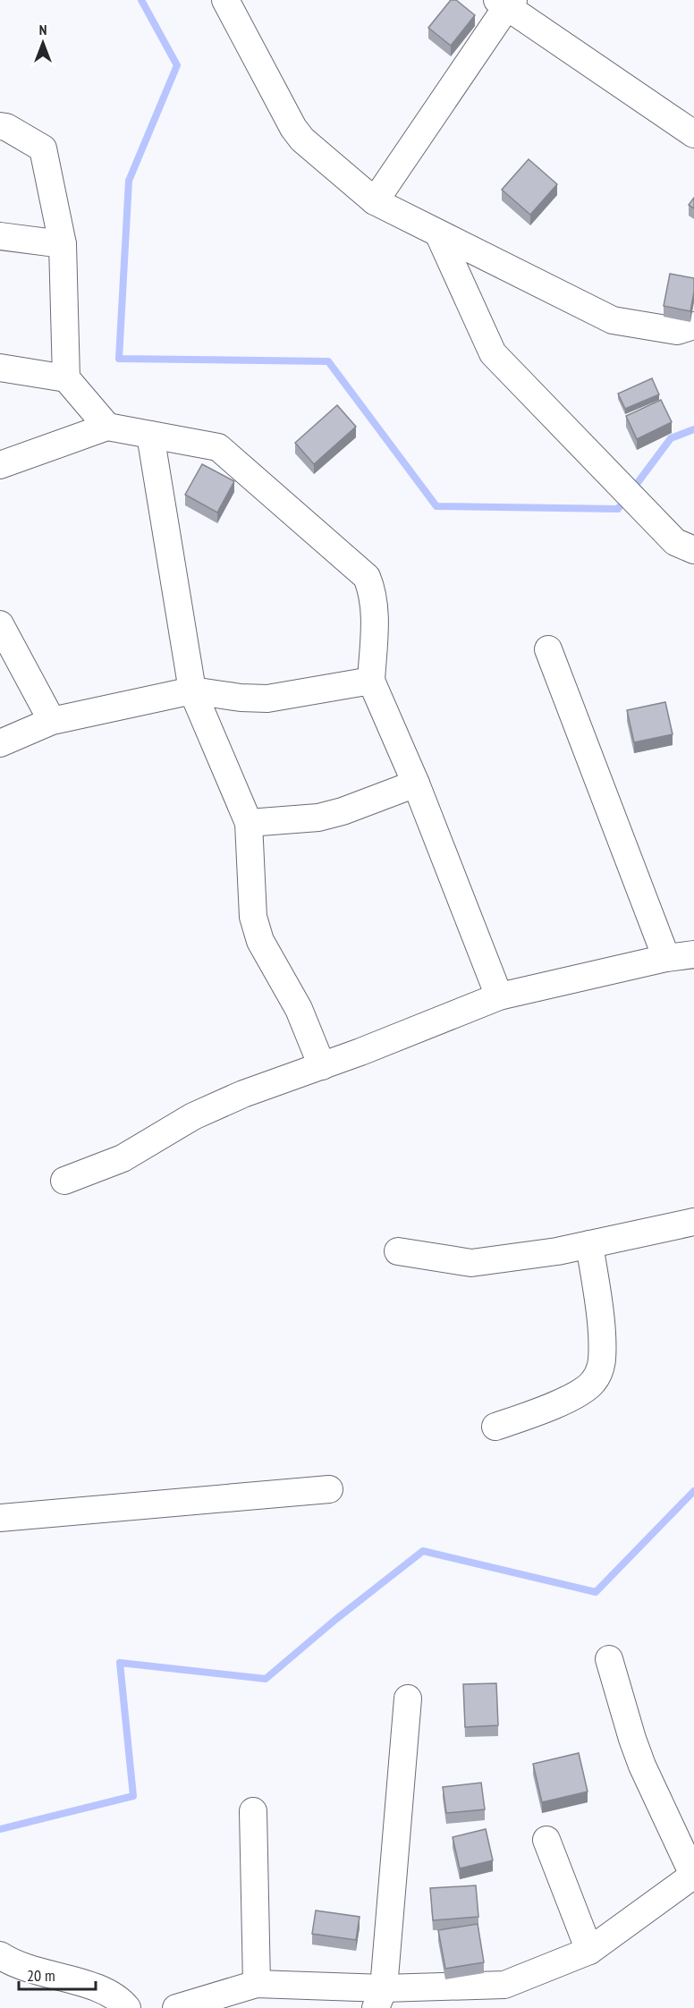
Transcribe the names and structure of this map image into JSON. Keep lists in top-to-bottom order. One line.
{"scale_bar":"20 m","north":"top"}
